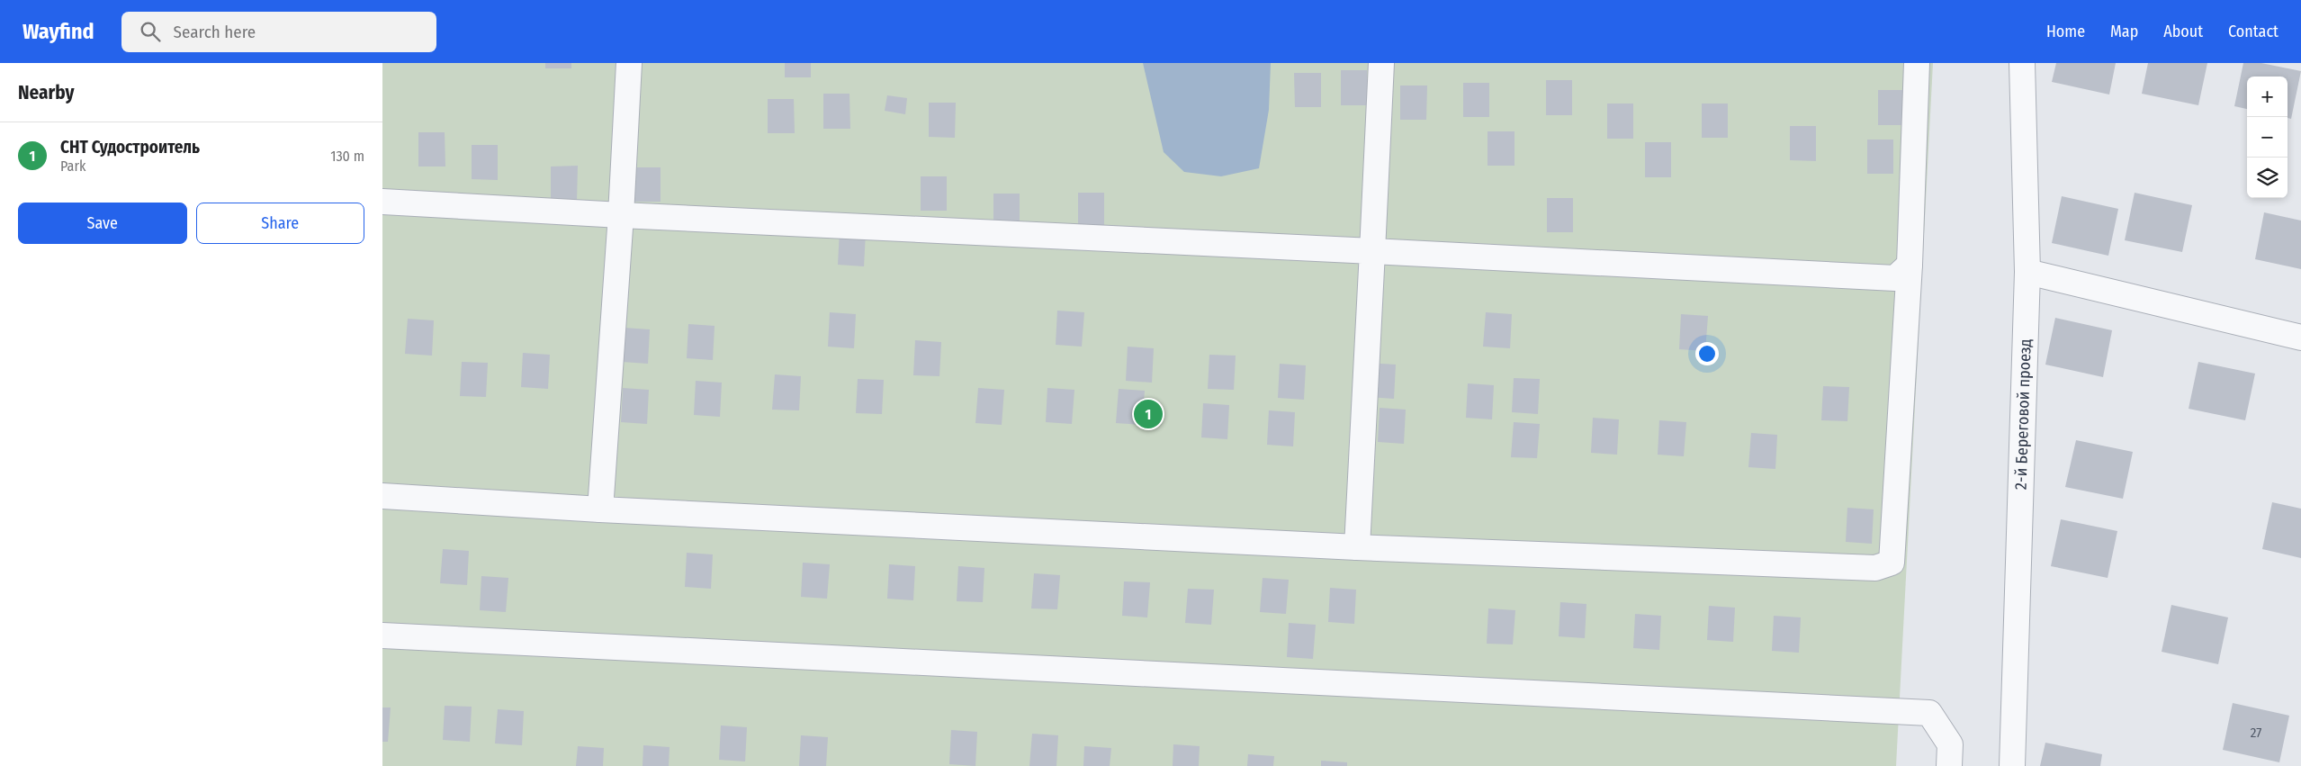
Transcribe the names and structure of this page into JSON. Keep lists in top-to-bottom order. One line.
{"streets":{"street":["2-й Береговой проезд"]},"house_numbers":["27"],"page":{"header":"Wayfind","search":"Search here","nav":["Home","Map","About","Contact"],"heading":"Nearby","map_buttons":["+","−"],"list":[{"mark":"1","name":"СНТ Судостроитель","note":"Park","value":"130 m"}],"buttons":["Save","Share"],"pins":"1"}}
